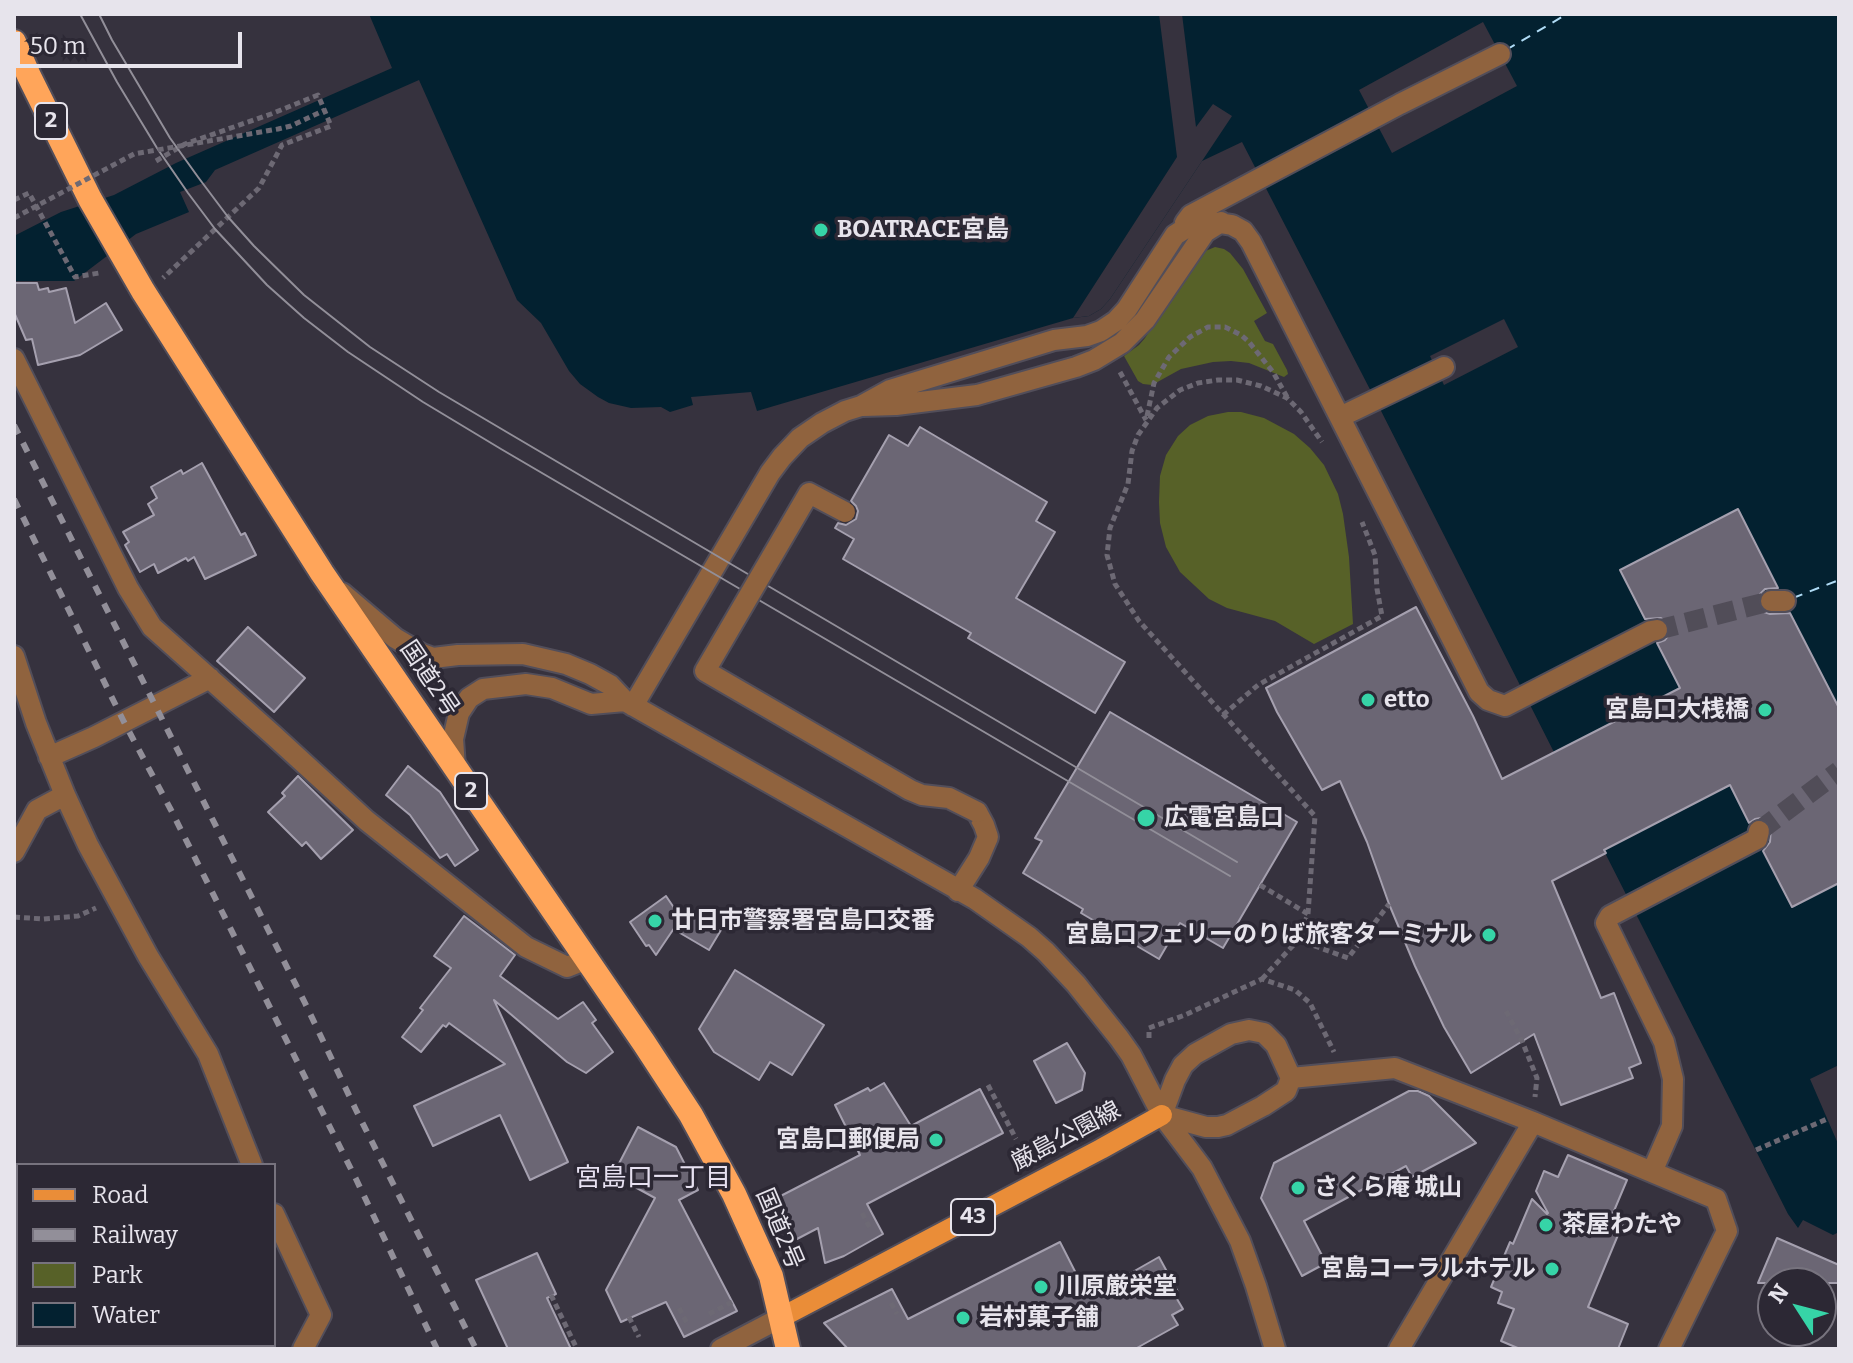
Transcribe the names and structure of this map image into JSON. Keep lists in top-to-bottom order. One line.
{"streets":{"highway":["2","国道2号"],"main road":["厳島公園線","43"]},"crossings":[["国道2号","厳島公園線"]],"districts":["宮島口一丁目"],"places":["BOATRACE宮島","etto","宮島口大桟橋","広電宮島口","廿日市警察署宮島口交番","宮島口フェリーのりば旅客ターミナル","宮島口郵便局","さくら庵 城山","茶屋わたや","宮島コーラルホテル","川原厳栄堂","岩村菓子舗"],"legend":["Road","Railway","Park","Water"],"scale_bar":"50 m","north":"top left"}
